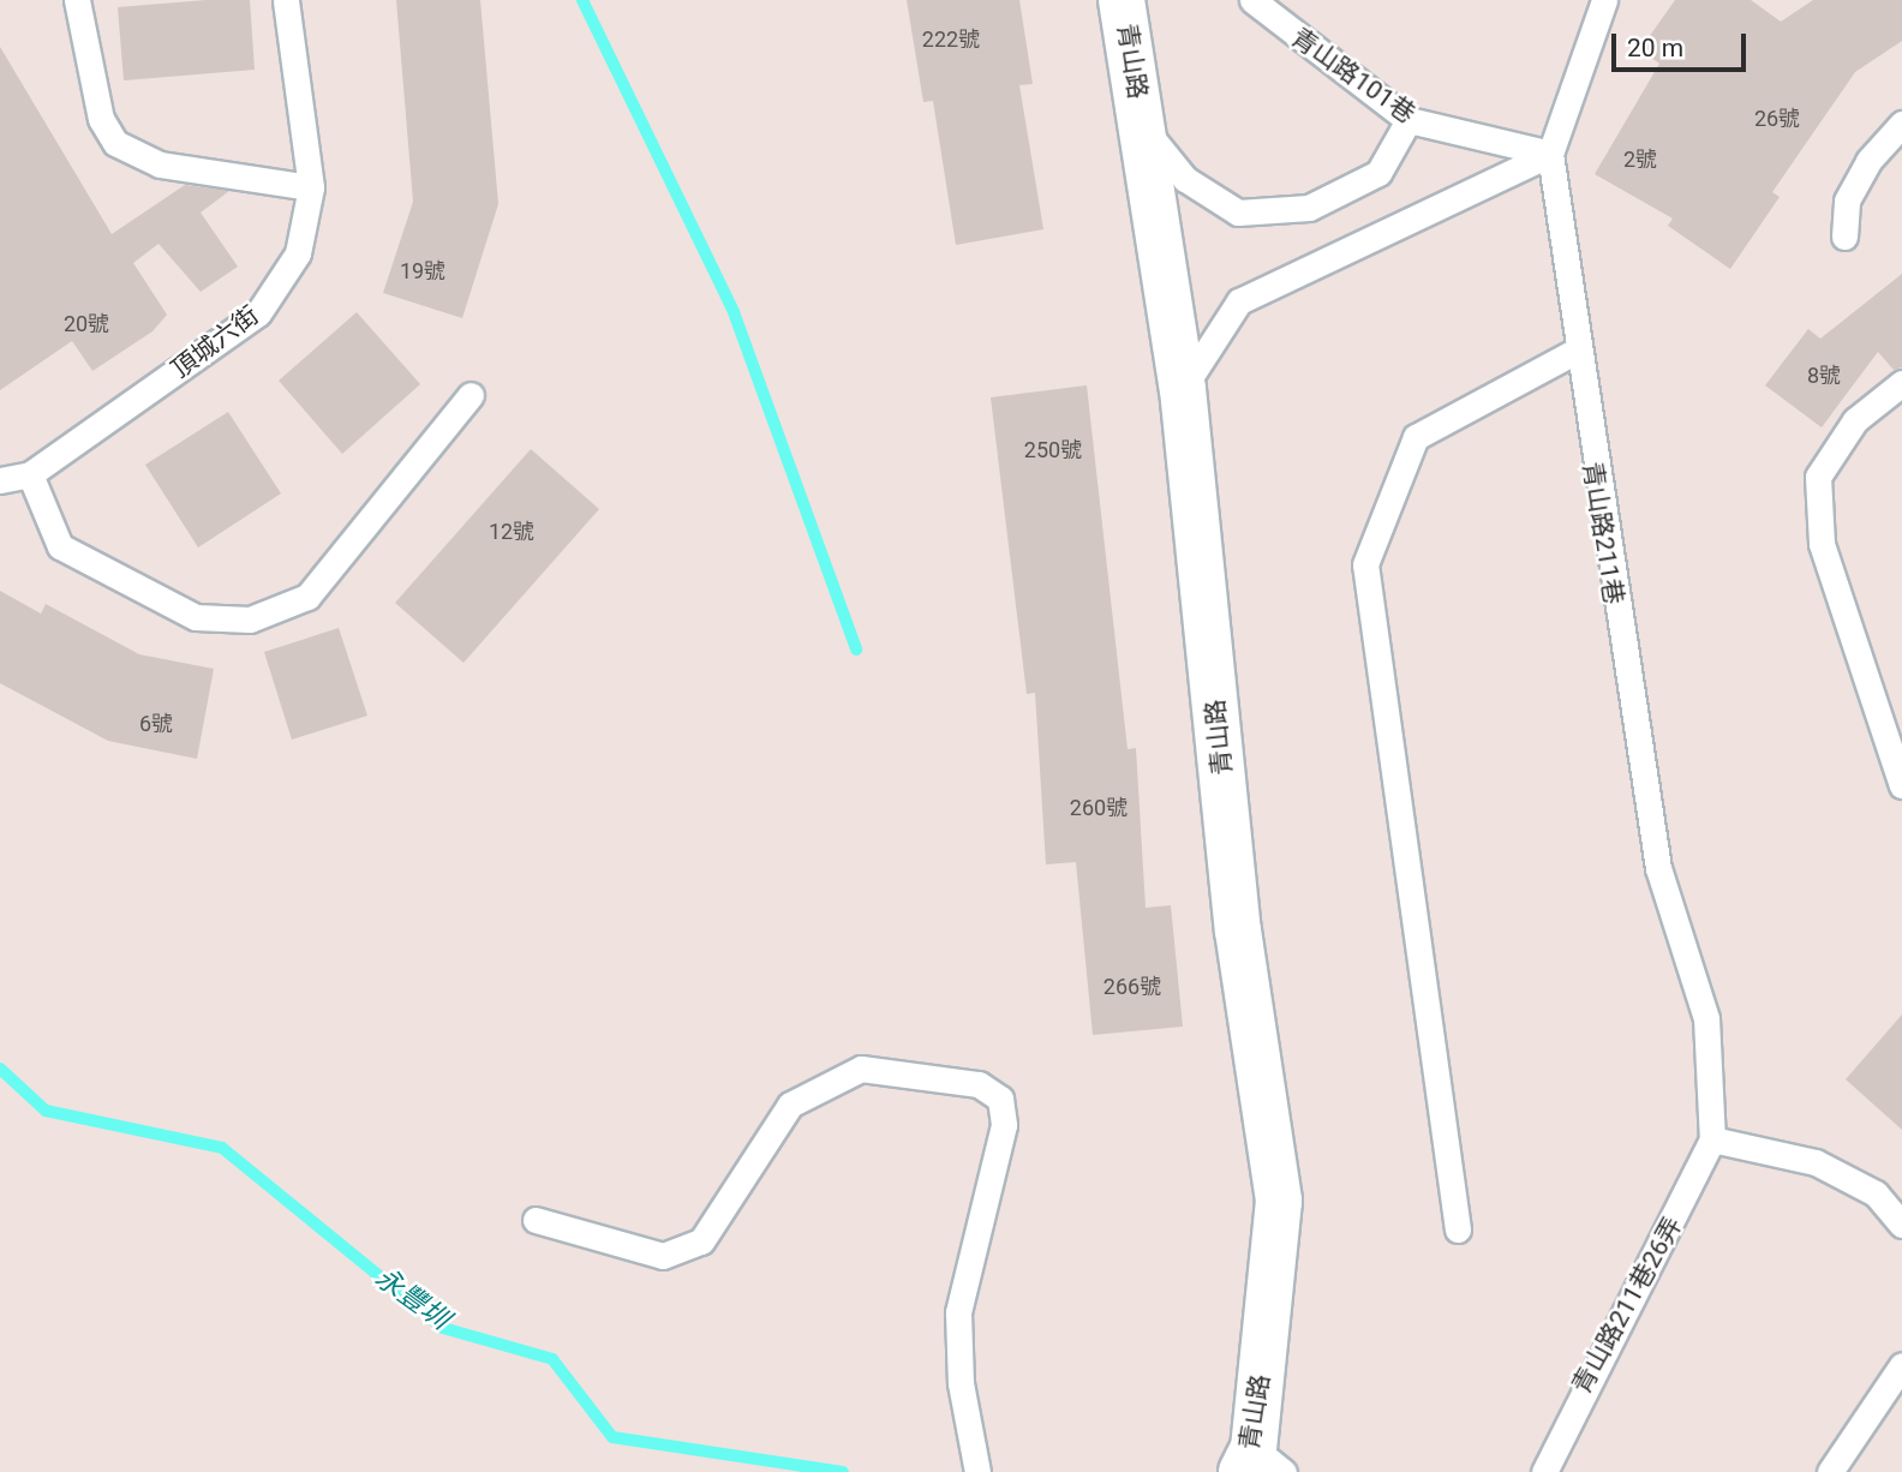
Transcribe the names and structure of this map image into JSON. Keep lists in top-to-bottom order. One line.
{"streets":{"street":["青山路"],"lane":["青山路101巷","頂城六街","青山路211巷","青山路211巷26弄"]},"crossings":[["青山路101巷","青山路211巷"],["青山路211巷","青山路211巷26弄"]],"water":["永豐圳"],"house_numbers":["222號","26號","2號","19號","20號","8號","250號","12號","6號","260號","266號"],"scale_bar":"20 m"}
